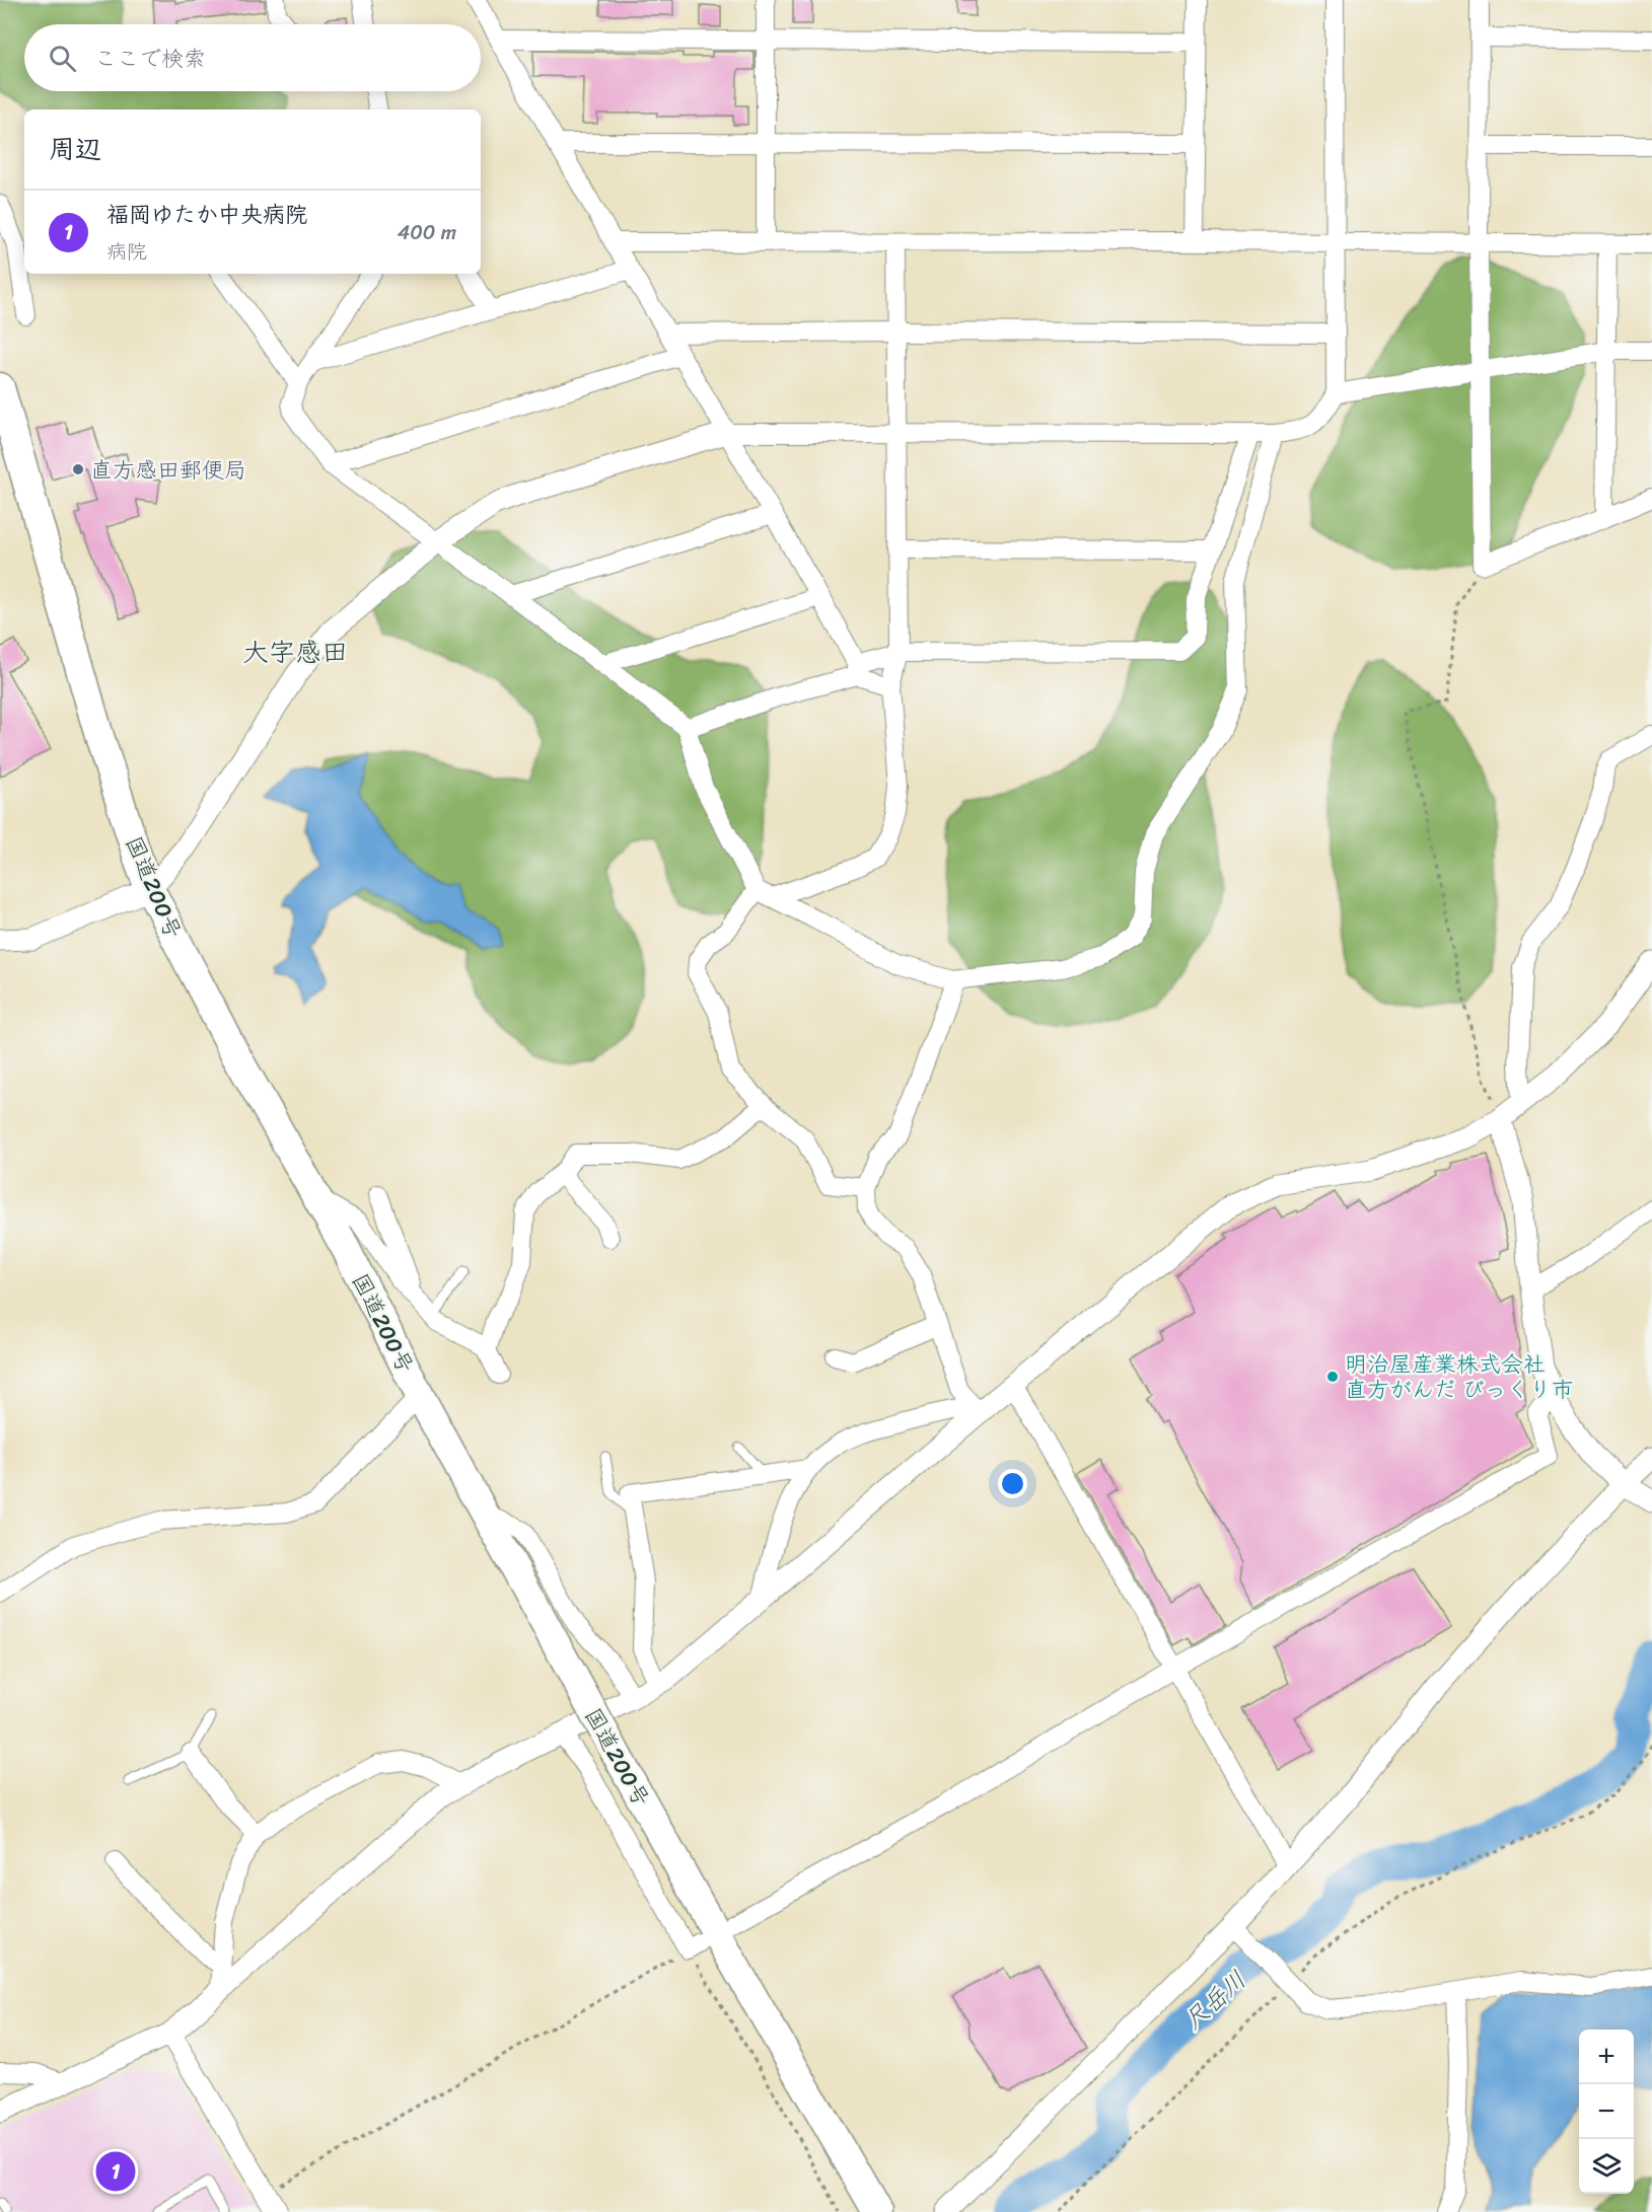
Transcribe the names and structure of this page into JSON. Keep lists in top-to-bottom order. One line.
{"streets":{"highway":["国道200号"]},"districts":["大字感田"],"water":["尺岳川"],"places":["直方感田郵便局","明治屋産業株式会社 直方がんだ びっくり市"],"page":{"search":"ここで検索","heading":"周辺","list":[{"mark":"1","name":"福岡ゆたか中央病院","note":"病院","value":"400 m"}],"map_buttons":["+","−"],"pins":"1"}}
